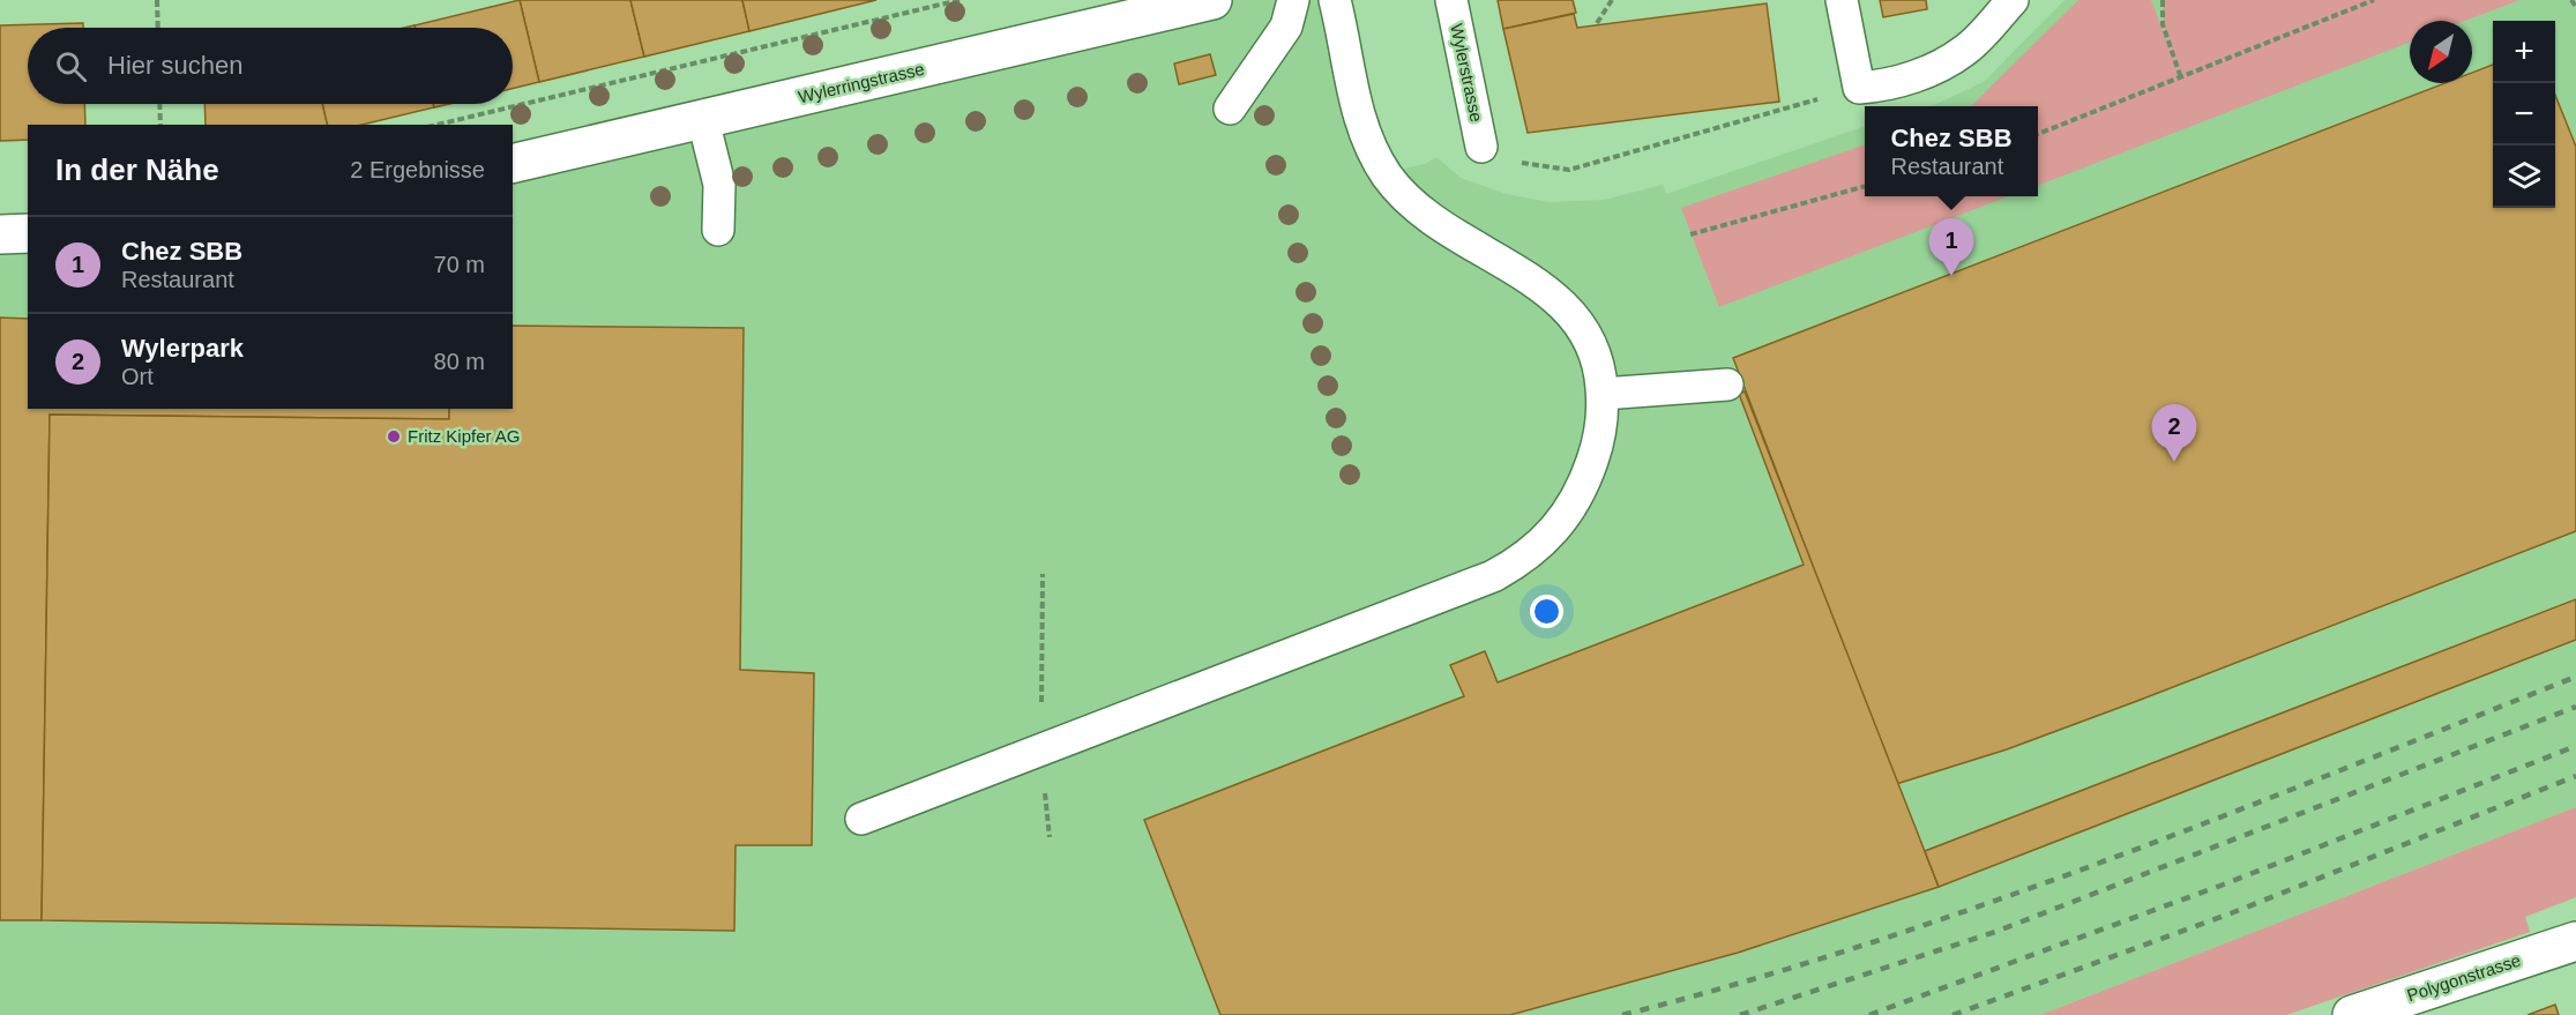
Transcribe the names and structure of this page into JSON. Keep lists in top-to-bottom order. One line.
{"streets":{"street":["Wylerringstrasse","Polygonstrasse"],"lane":["Wylerstrasse"]},"places":["Fritz Kipfer AG"],"north":"bottom left","page":{"map_buttons":["+","−"],"search":"Hier suchen","popup":["Chez SBB","Restaurant"],"heading":["In der Nähe","2 Ergebnisse"],"list":[{"mark":"1","name":"Chez SBB","note":"Restaurant","value":"70 m"},{"mark":"2","name":"Wylerpark","note":"Ort","value":"80 m"}],"pins":["1","2"]}}
